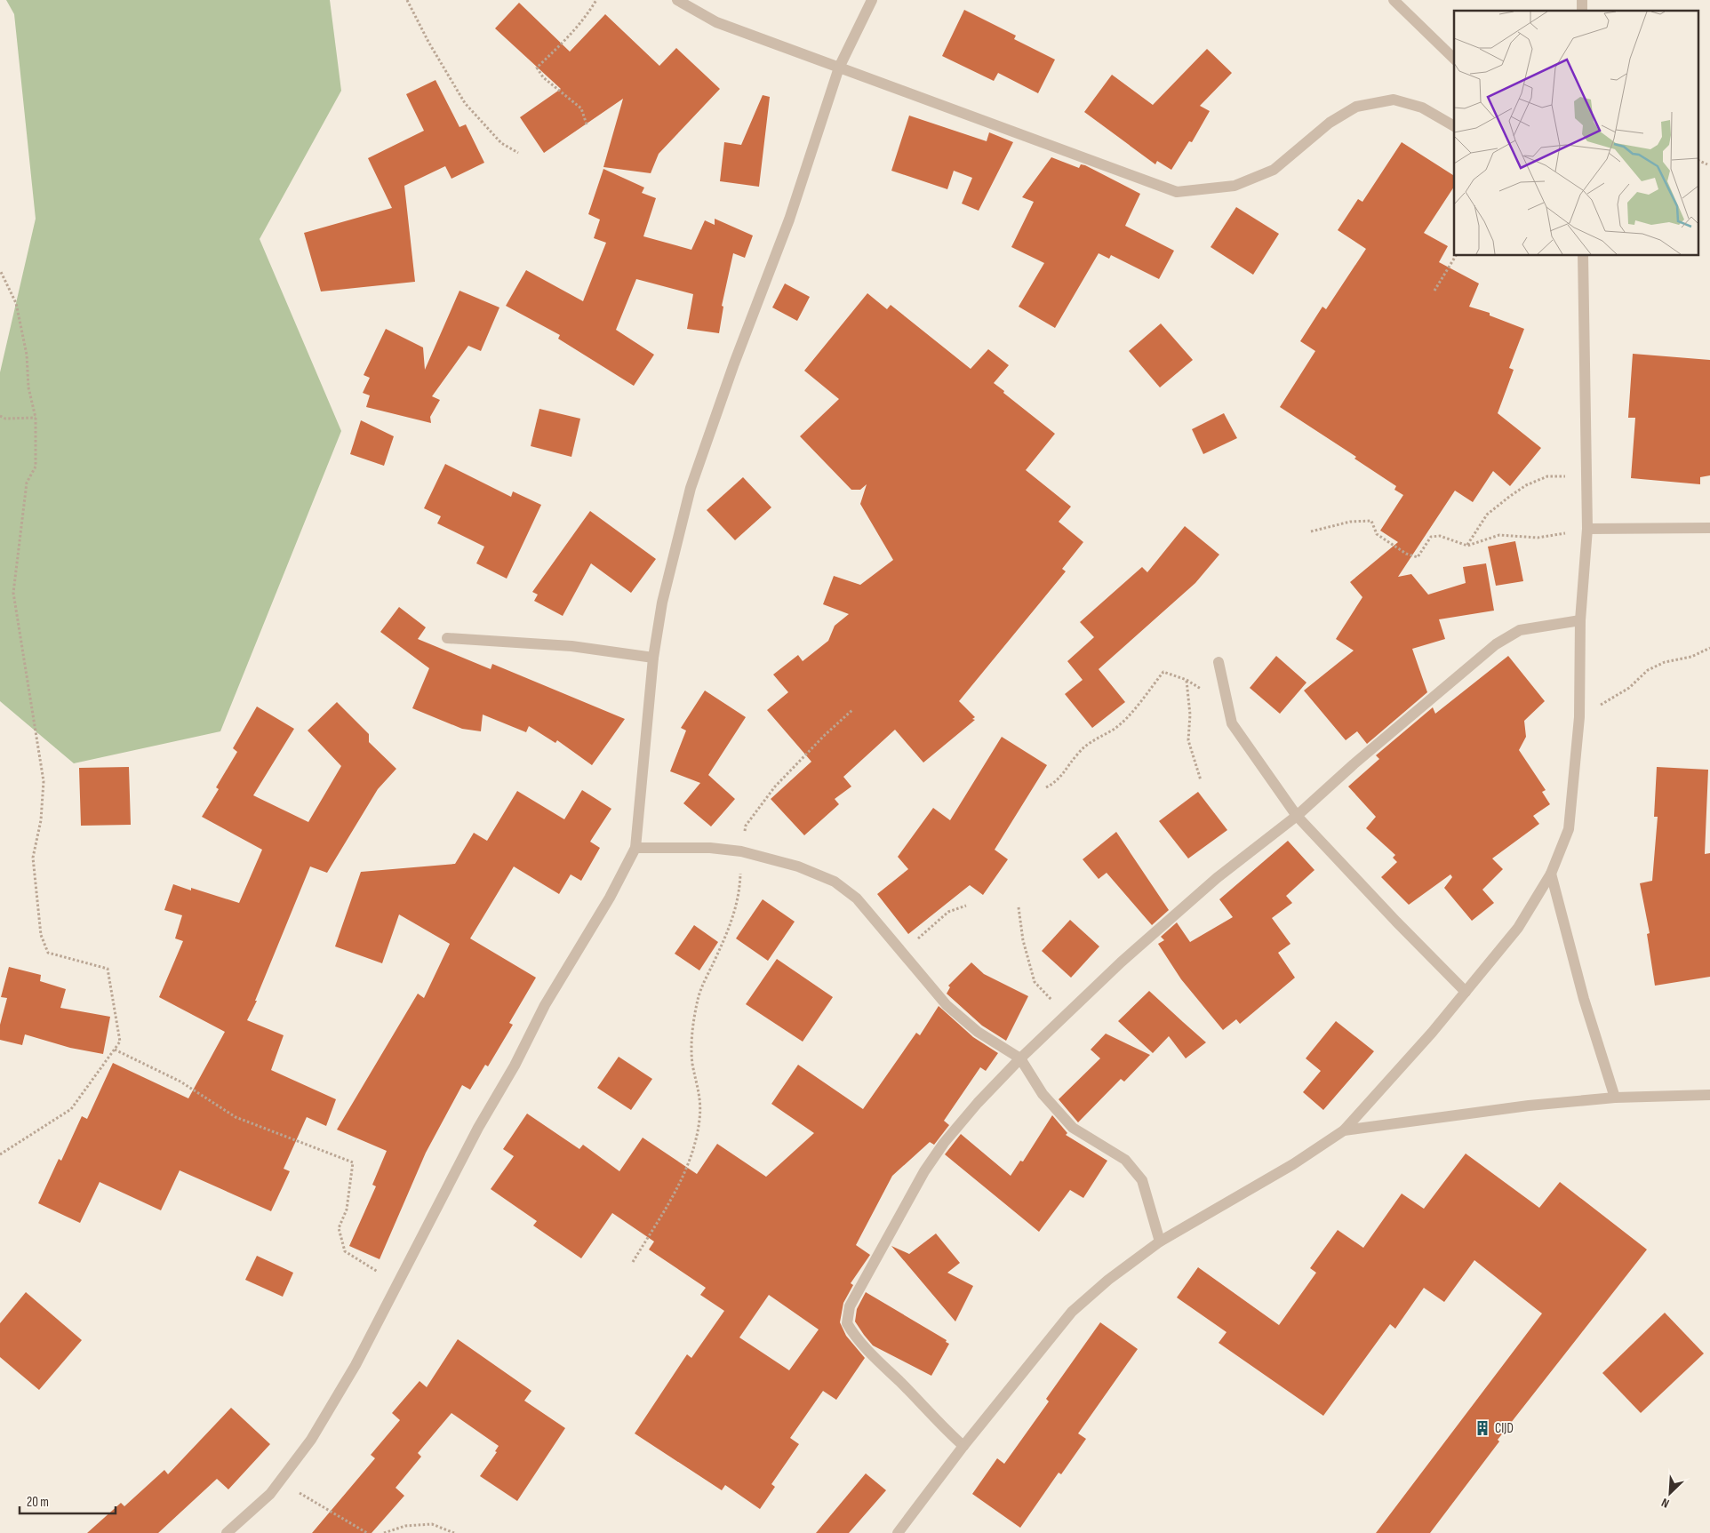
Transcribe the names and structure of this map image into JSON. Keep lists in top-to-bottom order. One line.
{"places":{"building":["CIJD"]},"scale_bar":"20 m","north":"bottom left"}
